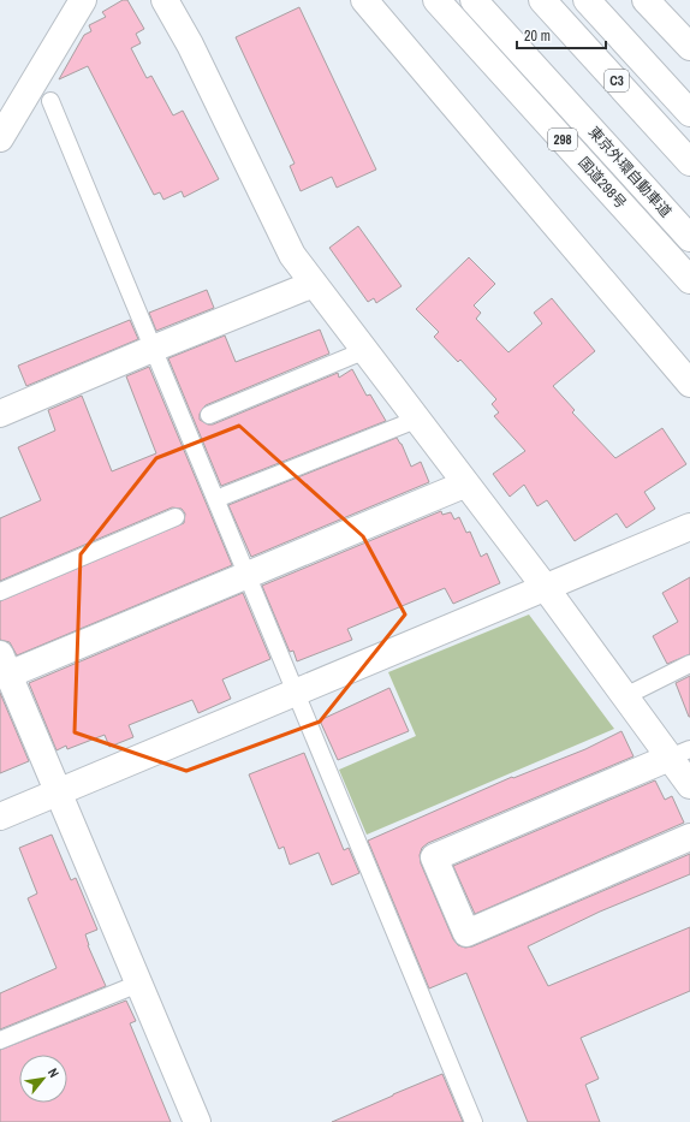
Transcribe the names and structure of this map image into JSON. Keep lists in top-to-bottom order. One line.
{"streets":{"main road":["C3","298","東京外環自動車道","国道298号"]},"scale_bar":"20 m","north":"top right"}
